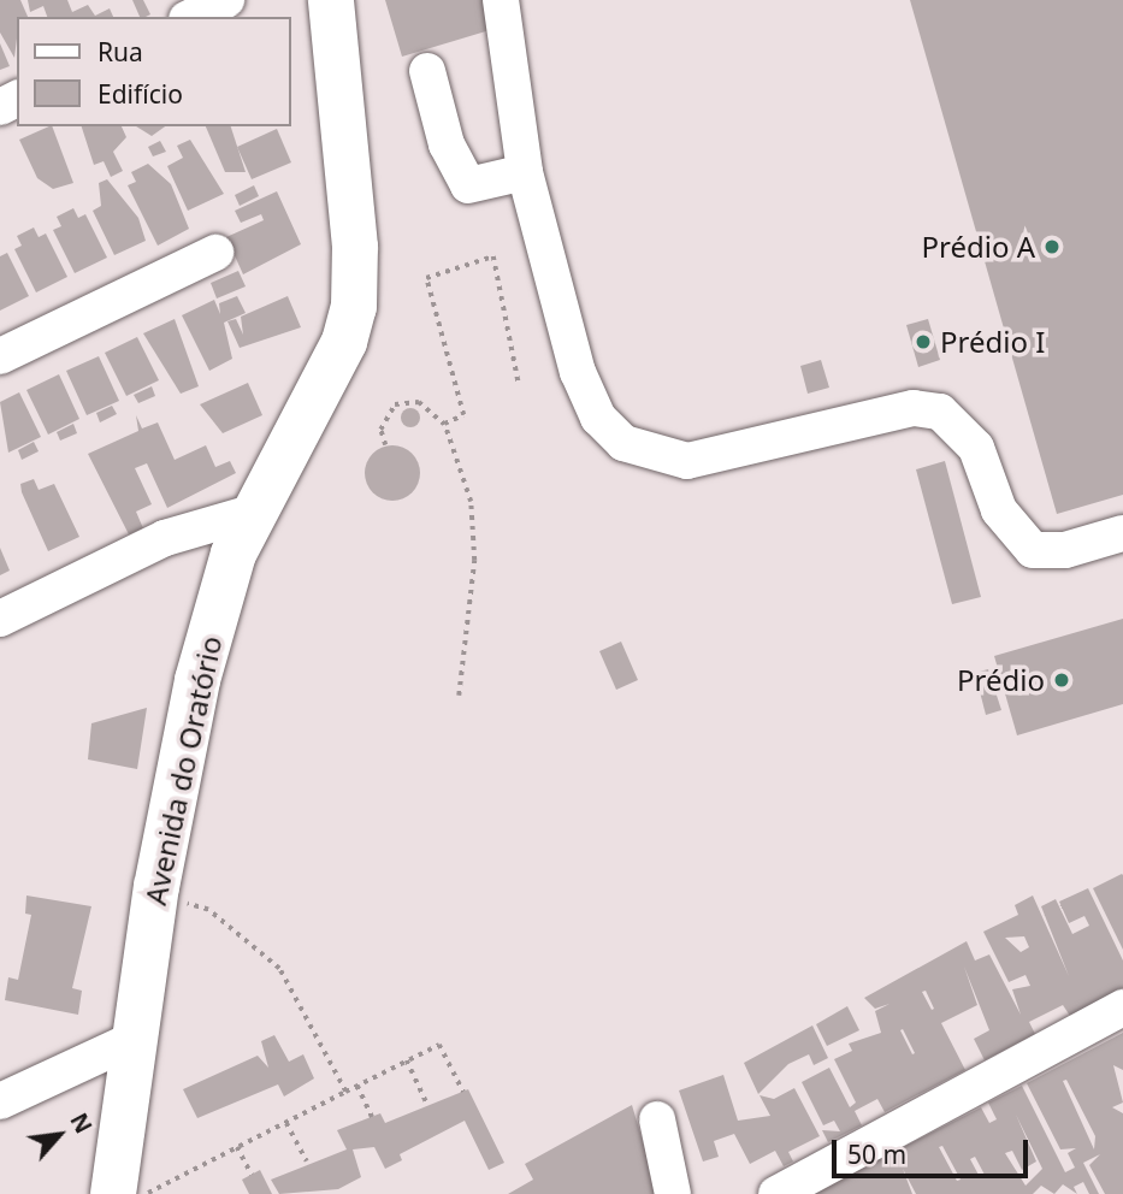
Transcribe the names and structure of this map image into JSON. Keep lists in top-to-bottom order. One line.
{"streets":{"main road":["Avenida do Oratório"]},"places":["Prédio A","Prédio I","Prédio"],"legend":["Rua","Edifício"],"scale_bar":"50 m","north":"top right"}
